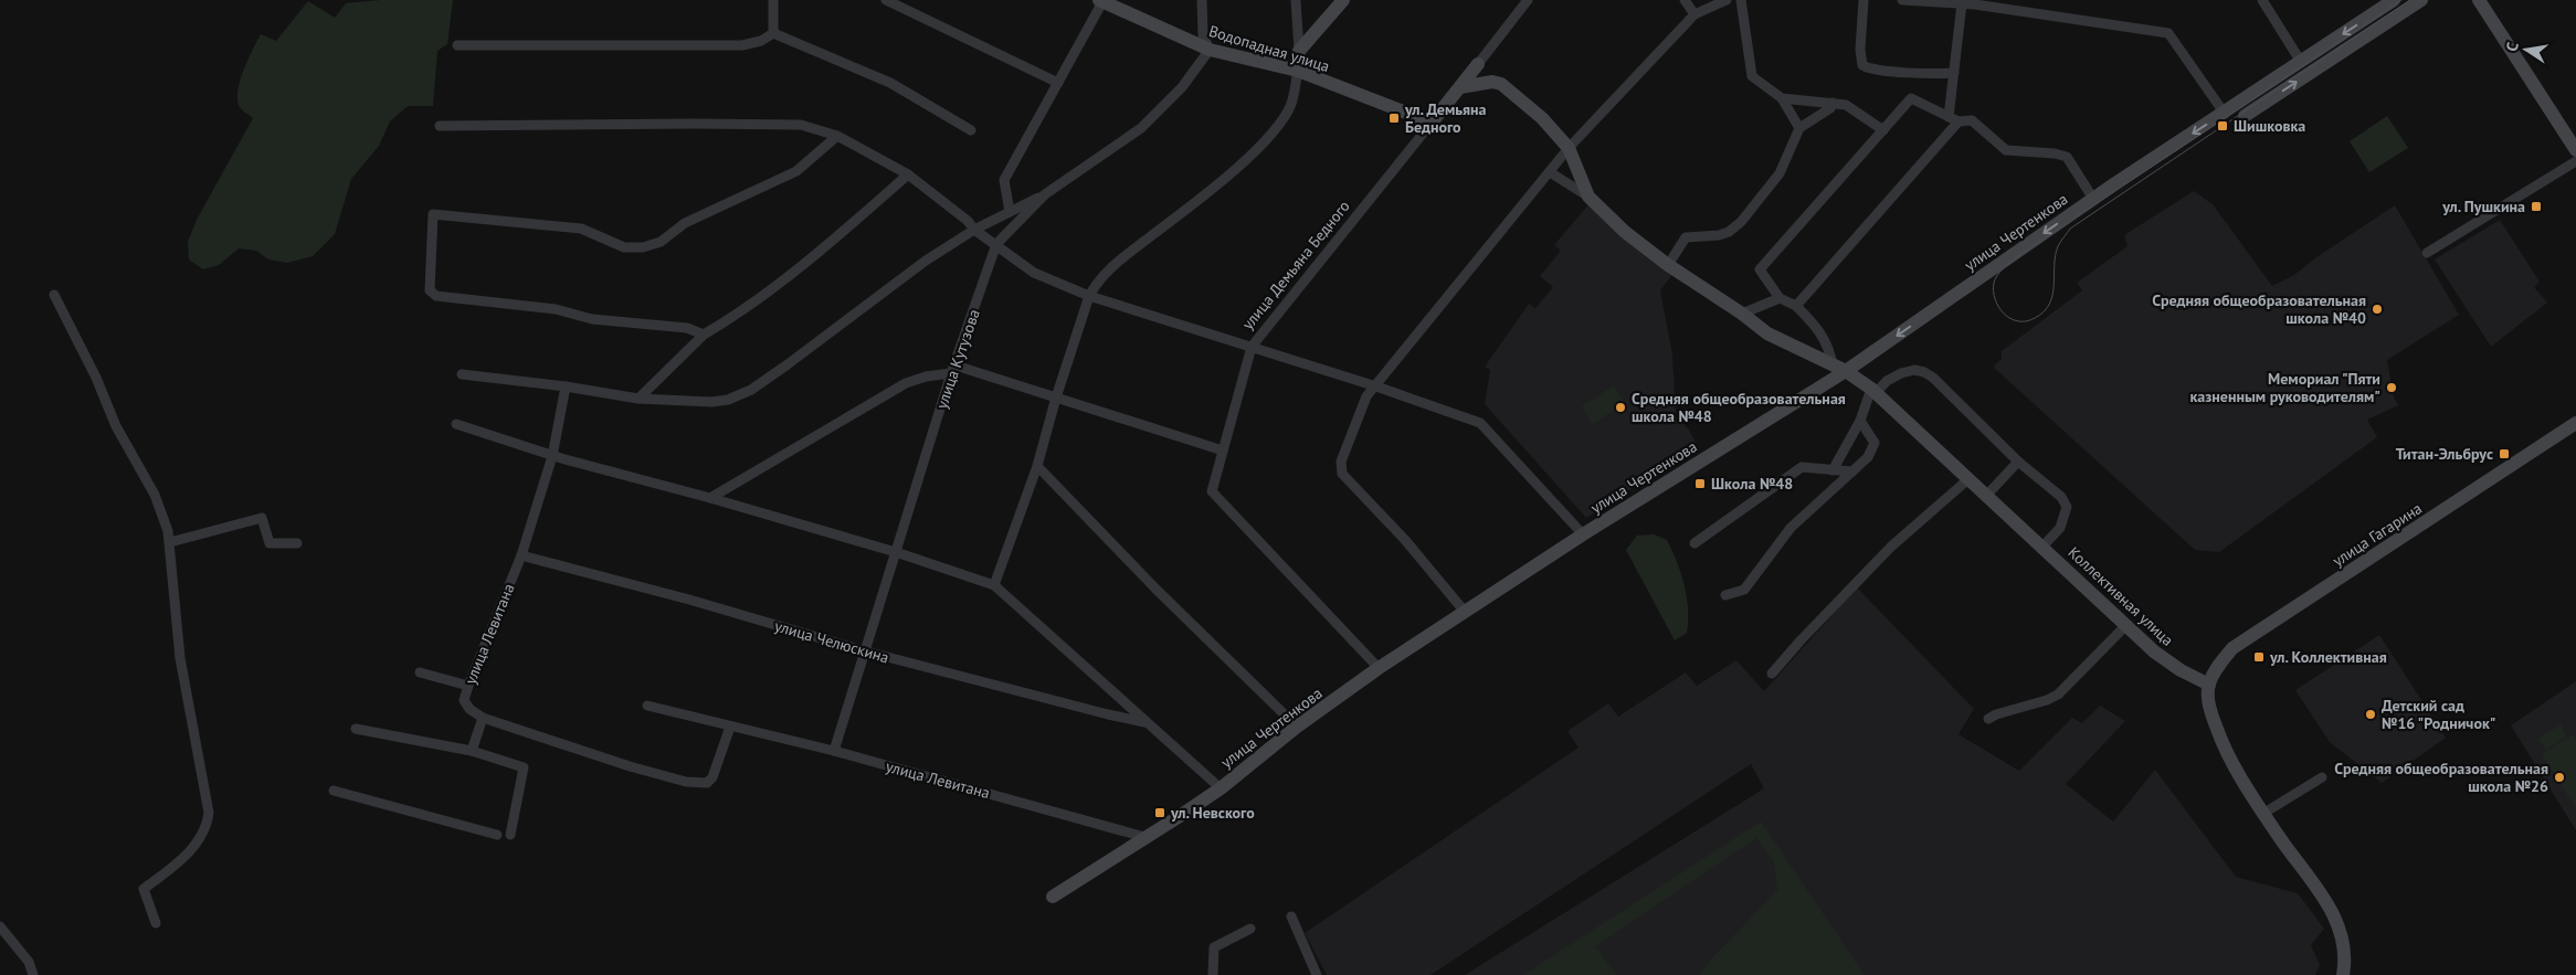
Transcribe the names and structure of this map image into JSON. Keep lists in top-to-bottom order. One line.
{"streets":{"street":["Водопадная улица","улица Чертенкова","улица Демьяна Бедного","улица Кутузова","улица Гагарина","Коллективная улица","улица Левитана","улица Челюскина"]},"crossings":[["Водопадная улица","улица Демьяна Бедного"],["Водопадная улица","улица Кутузова"],["улица Чертенкова","улица Демьяна Бедного"],["улица Чертенкова","Коллективная улица"],["улица Чертенкова","улица Левитана"],["улица Кутузова","улица Левитана"],["улица Кутузова","улица Челюскина"],["улица Гагарина","Коллективная улица"],["улица Левитана","улица Челюскина"]],"places":{"transit":["ул. Демьяна Бедного","Шишковка","ул. Пушкина","Титан-Эльбрус","Школа №48","ул. Коллективная","ул. Невского"],"other":["Средняя общеобразовательная школа №40","Мемориал \"Пяти казненным руководителям\"","Средняя общеобразовательная школа №48","Детский сад №16 \"Родничок\"","Средняя общеобразовательная школа №26"]},"north":"left"}
